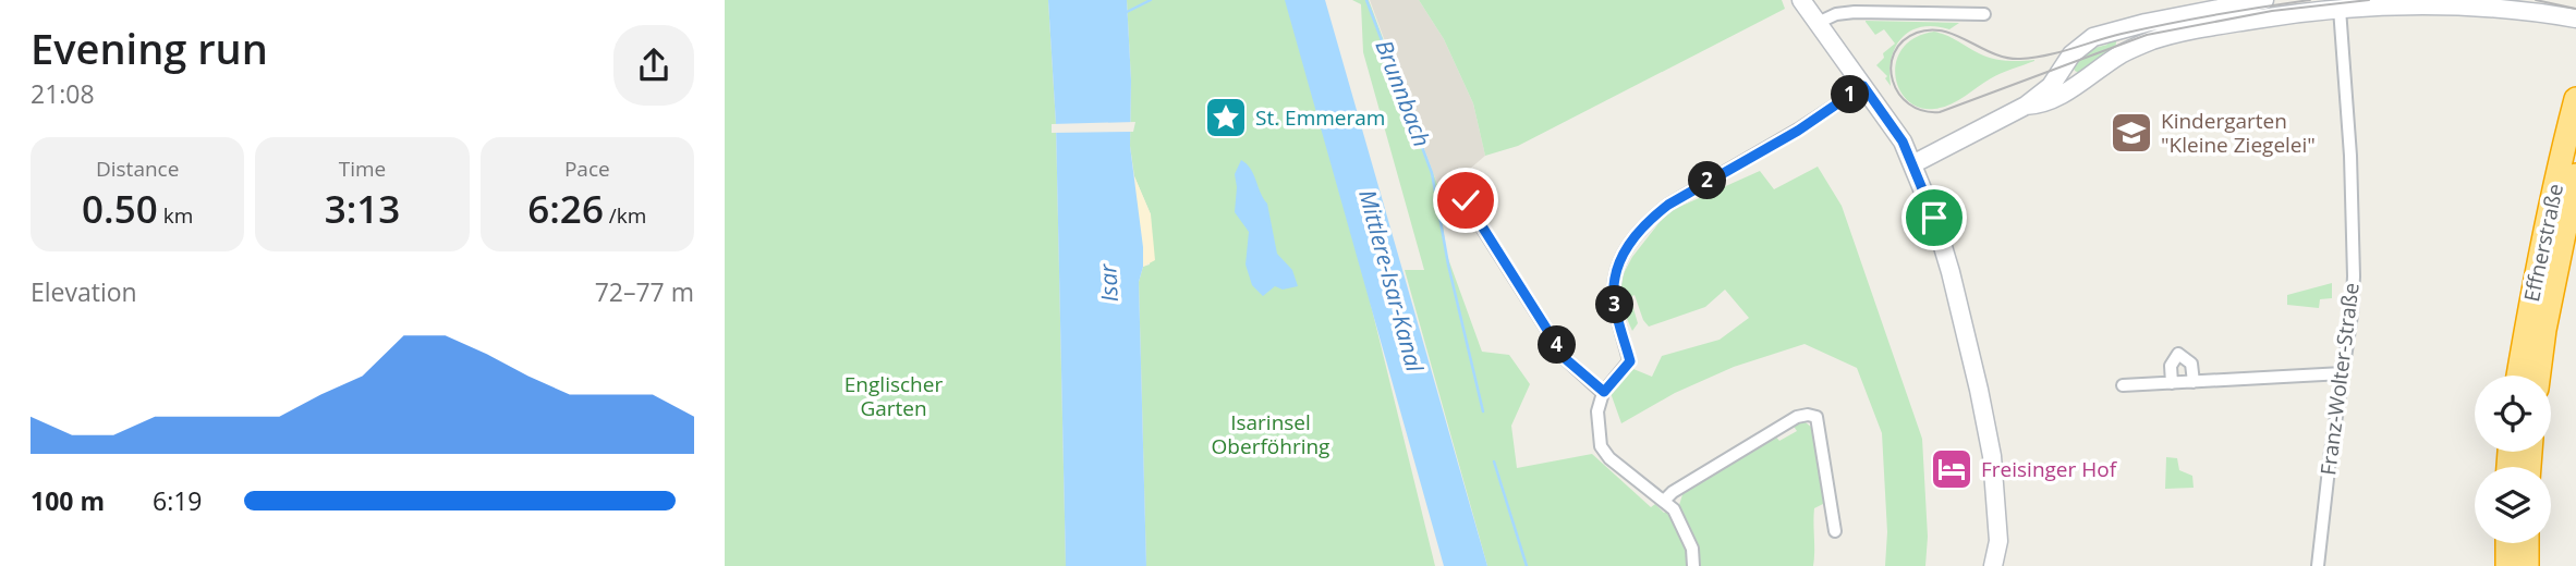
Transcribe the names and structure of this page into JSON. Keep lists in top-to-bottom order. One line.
{"streets":{"highway":["Effnerstraße"],"street":["Franz-Wolter-Straße"]},"water":["Brunnbach","Mittlere-Isar-Kanal","Isar"],"parks":["Englischer Garten","Isarinsel Oberföhring"],"places":{"place":["St. Emmeram"],"school or university":["Kindergarten \"Kleine Ziegelei\""],"hotel":["Freisinger Hof"]},"page":{"heading":["Evening run","21:08"],"pins":["1","2","3","4"],"stats":[["Distance","0.50 km"],["Time","3:13"],["Pace","6:26 /km"]],"chart":["Elevation","72–77 m"],"list":[{"name":"100 m","note":"6:19"}]}}
